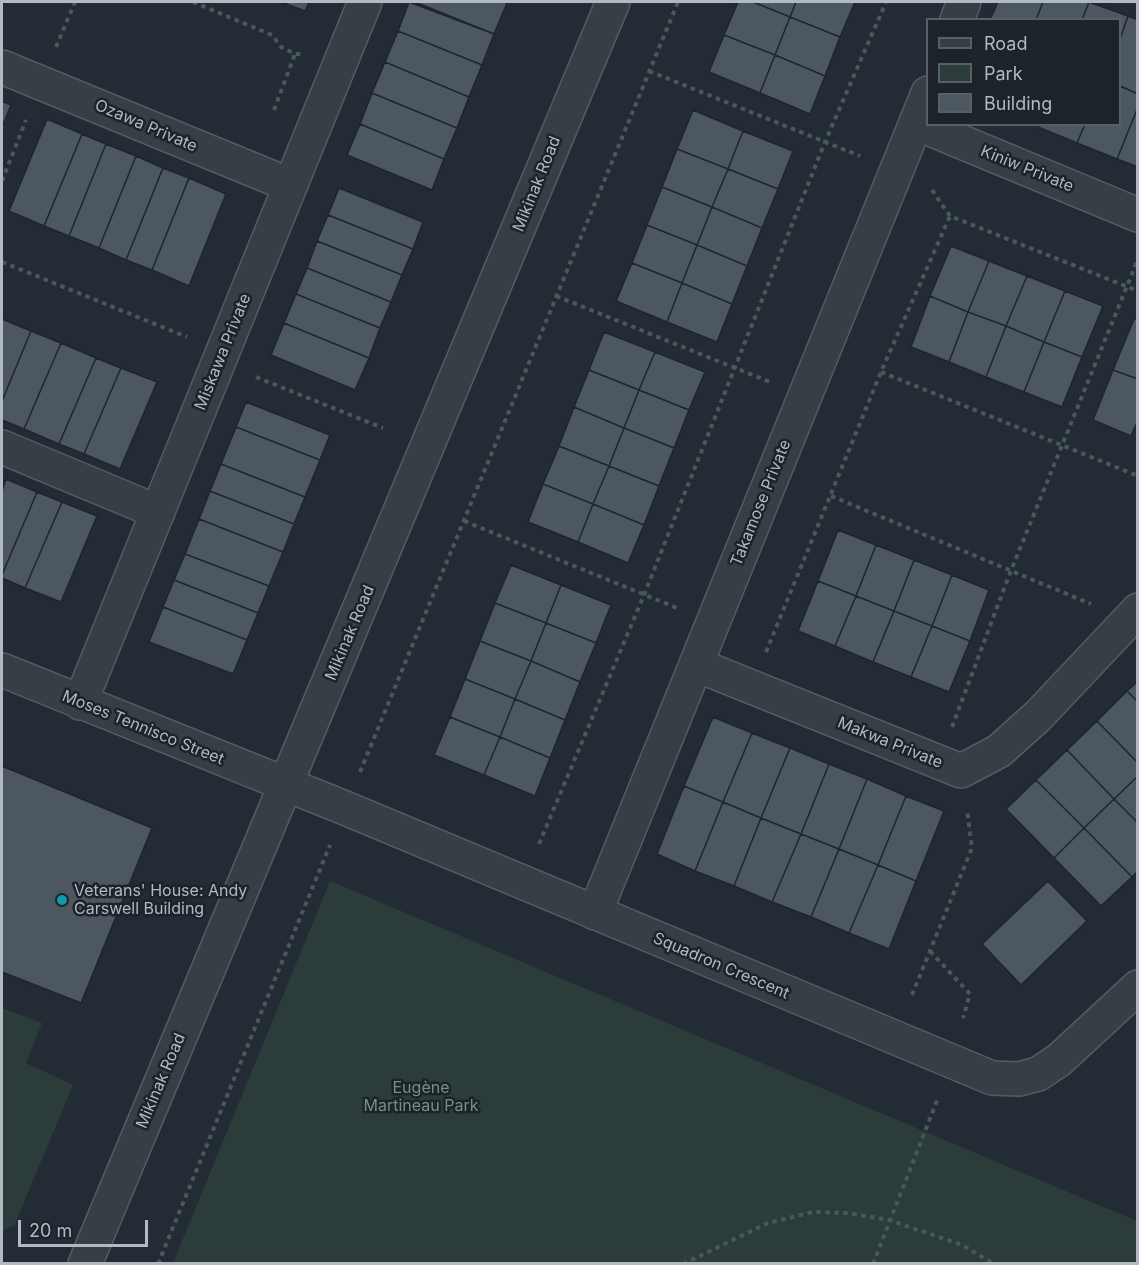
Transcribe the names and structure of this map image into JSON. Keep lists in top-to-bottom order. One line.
{"streets":{"street":["Ozawa Private","Kiniw Private","Mikinak Road","Miskawa Private","Takamose Private","Moses Tennisco Street","Makwa Private","Squadron Crescent"]},"crossings":[["Ozawa Private","Miskawa Private"],["Kiniw Private","Takamose Private"],["Mikinak Road","Moses Tennisco Street"],["Mikinak Road","Squadron Crescent"],["Miskawa Private","Moses Tennisco Street"],["Takamose Private","Makwa Private"],["Takamose Private","Squadron Crescent"],["Moses Tennisco Street","Squadron Crescent"]],"parks":["Eugène Martineau Park"],"places":["Veterans' House: Andy Carswell Building"],"legend":["Road","Park","Building"],"scale_bar":"20 m"}
